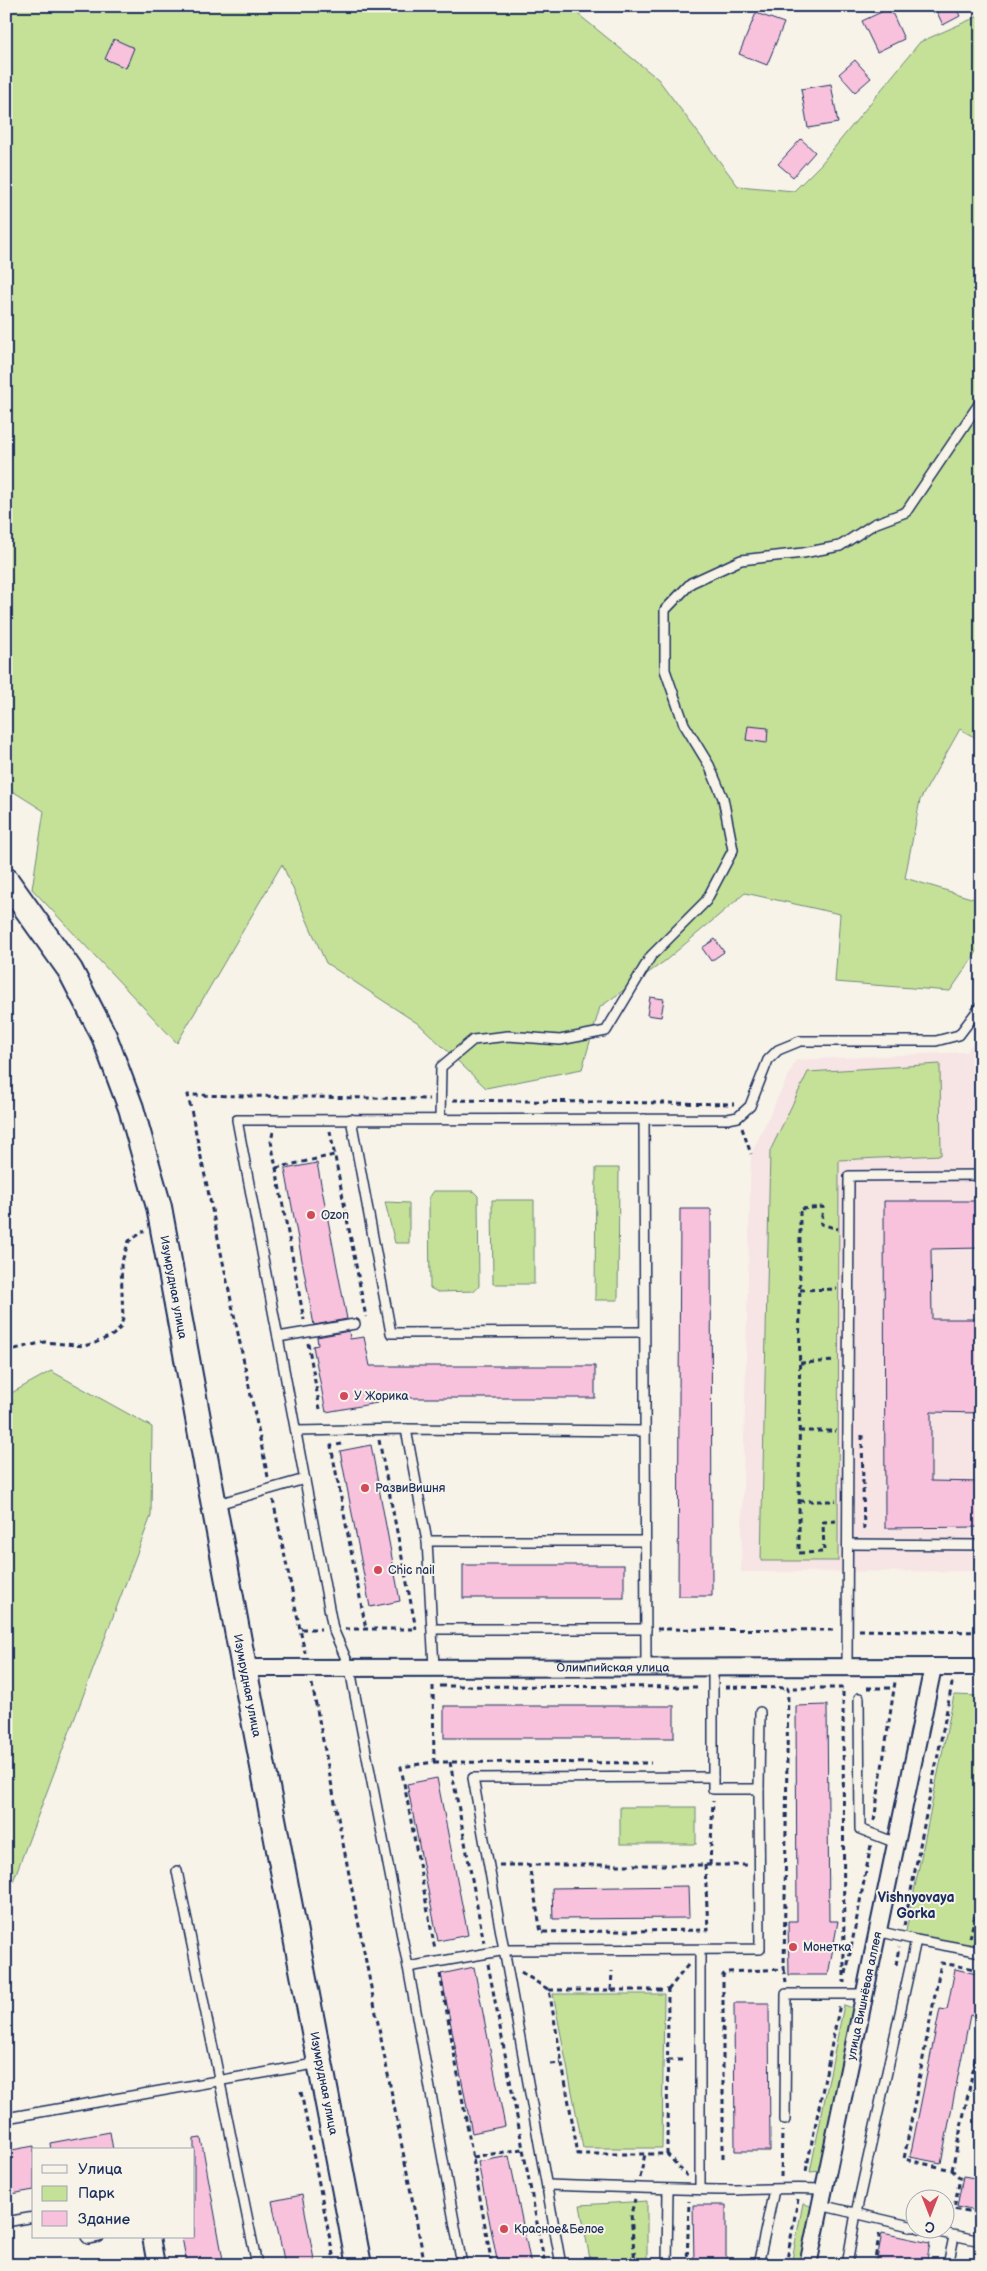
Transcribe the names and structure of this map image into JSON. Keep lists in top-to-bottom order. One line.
{"streets":{"street":["Изумрудная улица","Олимпийская улица","улица Вишнёвая аллея"]},"crossings":[["Изумрудная улица","Олимпийская улица"],["Олимпийская улица","улица Вишнёвая аллея"]],"districts":["Vishnyovaya Gorka"],"places":["Ozon","У Жорика","РазвиВишня","Chic nail","Монетка","Красное&Белое"],"legend":["Улица","Парк","Здание"],"north":"bottom"}
